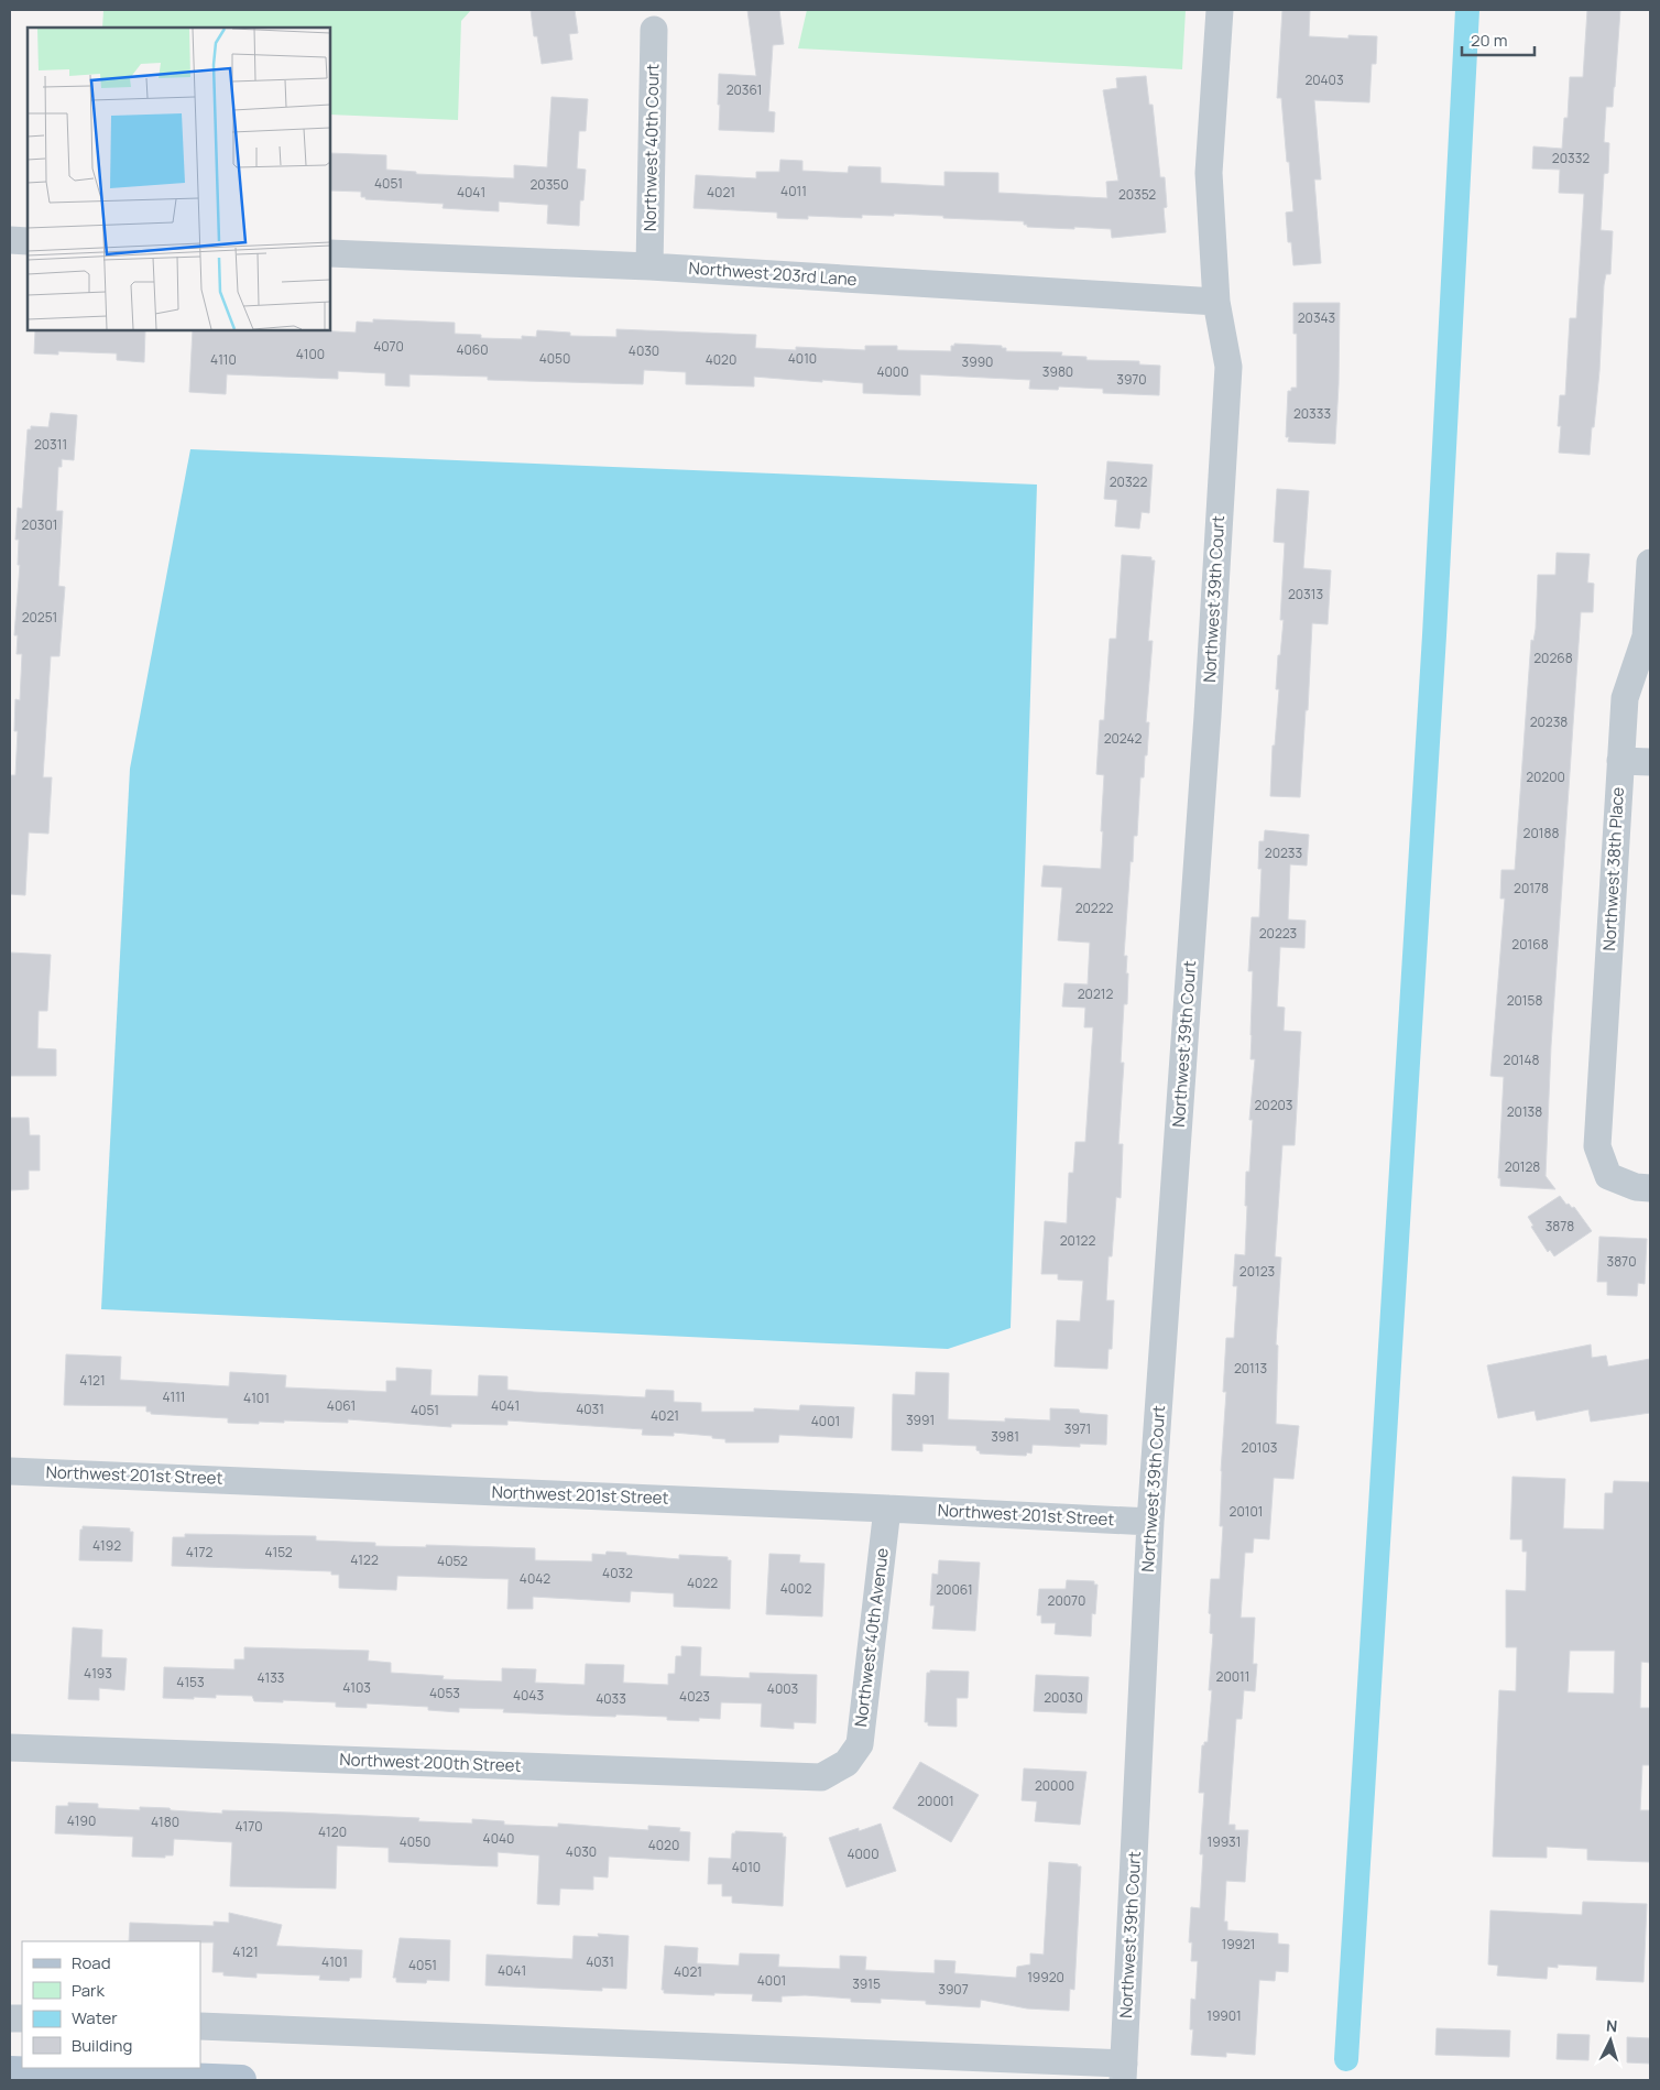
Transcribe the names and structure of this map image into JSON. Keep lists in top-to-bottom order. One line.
{"streets":{"street":["Northwest 40th Court","Northwest 203rd Lane","Northwest 39th Court","Northwest 38th Place","Northwest 201st Street","Northwest 40th Avenue","Northwest 200th Street"]},"crossings":[["Northwest 40th Court","Northwest 203rd Lane"],["Northwest 203rd Lane","Northwest 39th Court"],["Northwest 39th Court","Northwest 201st Street"],["Northwest 201st Street","Northwest 40th Avenue"],["Northwest 40th Avenue","Northwest 200th Street"]],"house_numbers":["20403","20361","20332","4051","20350","4011","4041","4021","20352","20343","4070","4060","4030","4100","4050","4010","4110","4020","3990","4000","3980","3970","20333","20311","20322","20301","20313","20251","20268","20238","20242","20200","20188","20233","20178","20222","20223","20168","20212","20158","20148","20203","20138","20128","3878","20122","3870","20123","20113","4121","4111","4101","4061","4041","4031","4051","4021","3991","4001","3971","3981","20103","20101","4192","4172","4152","4122","4052","4032","4042","4022","4002","20061","20070","4193","20011","4133","4153","4103","4003","4053","4043","4023","20030","4033","20000","20001","4190","4180","4170","4120","4040","4050","19931","4020","4030","4000","4010","19921","4121","4101","4031","4051","4041","4021","19920","4001","3915","3907","19901"],"legend":["Road","Park","Water","Building"],"scale_bar":"20 m","north":"top"}
